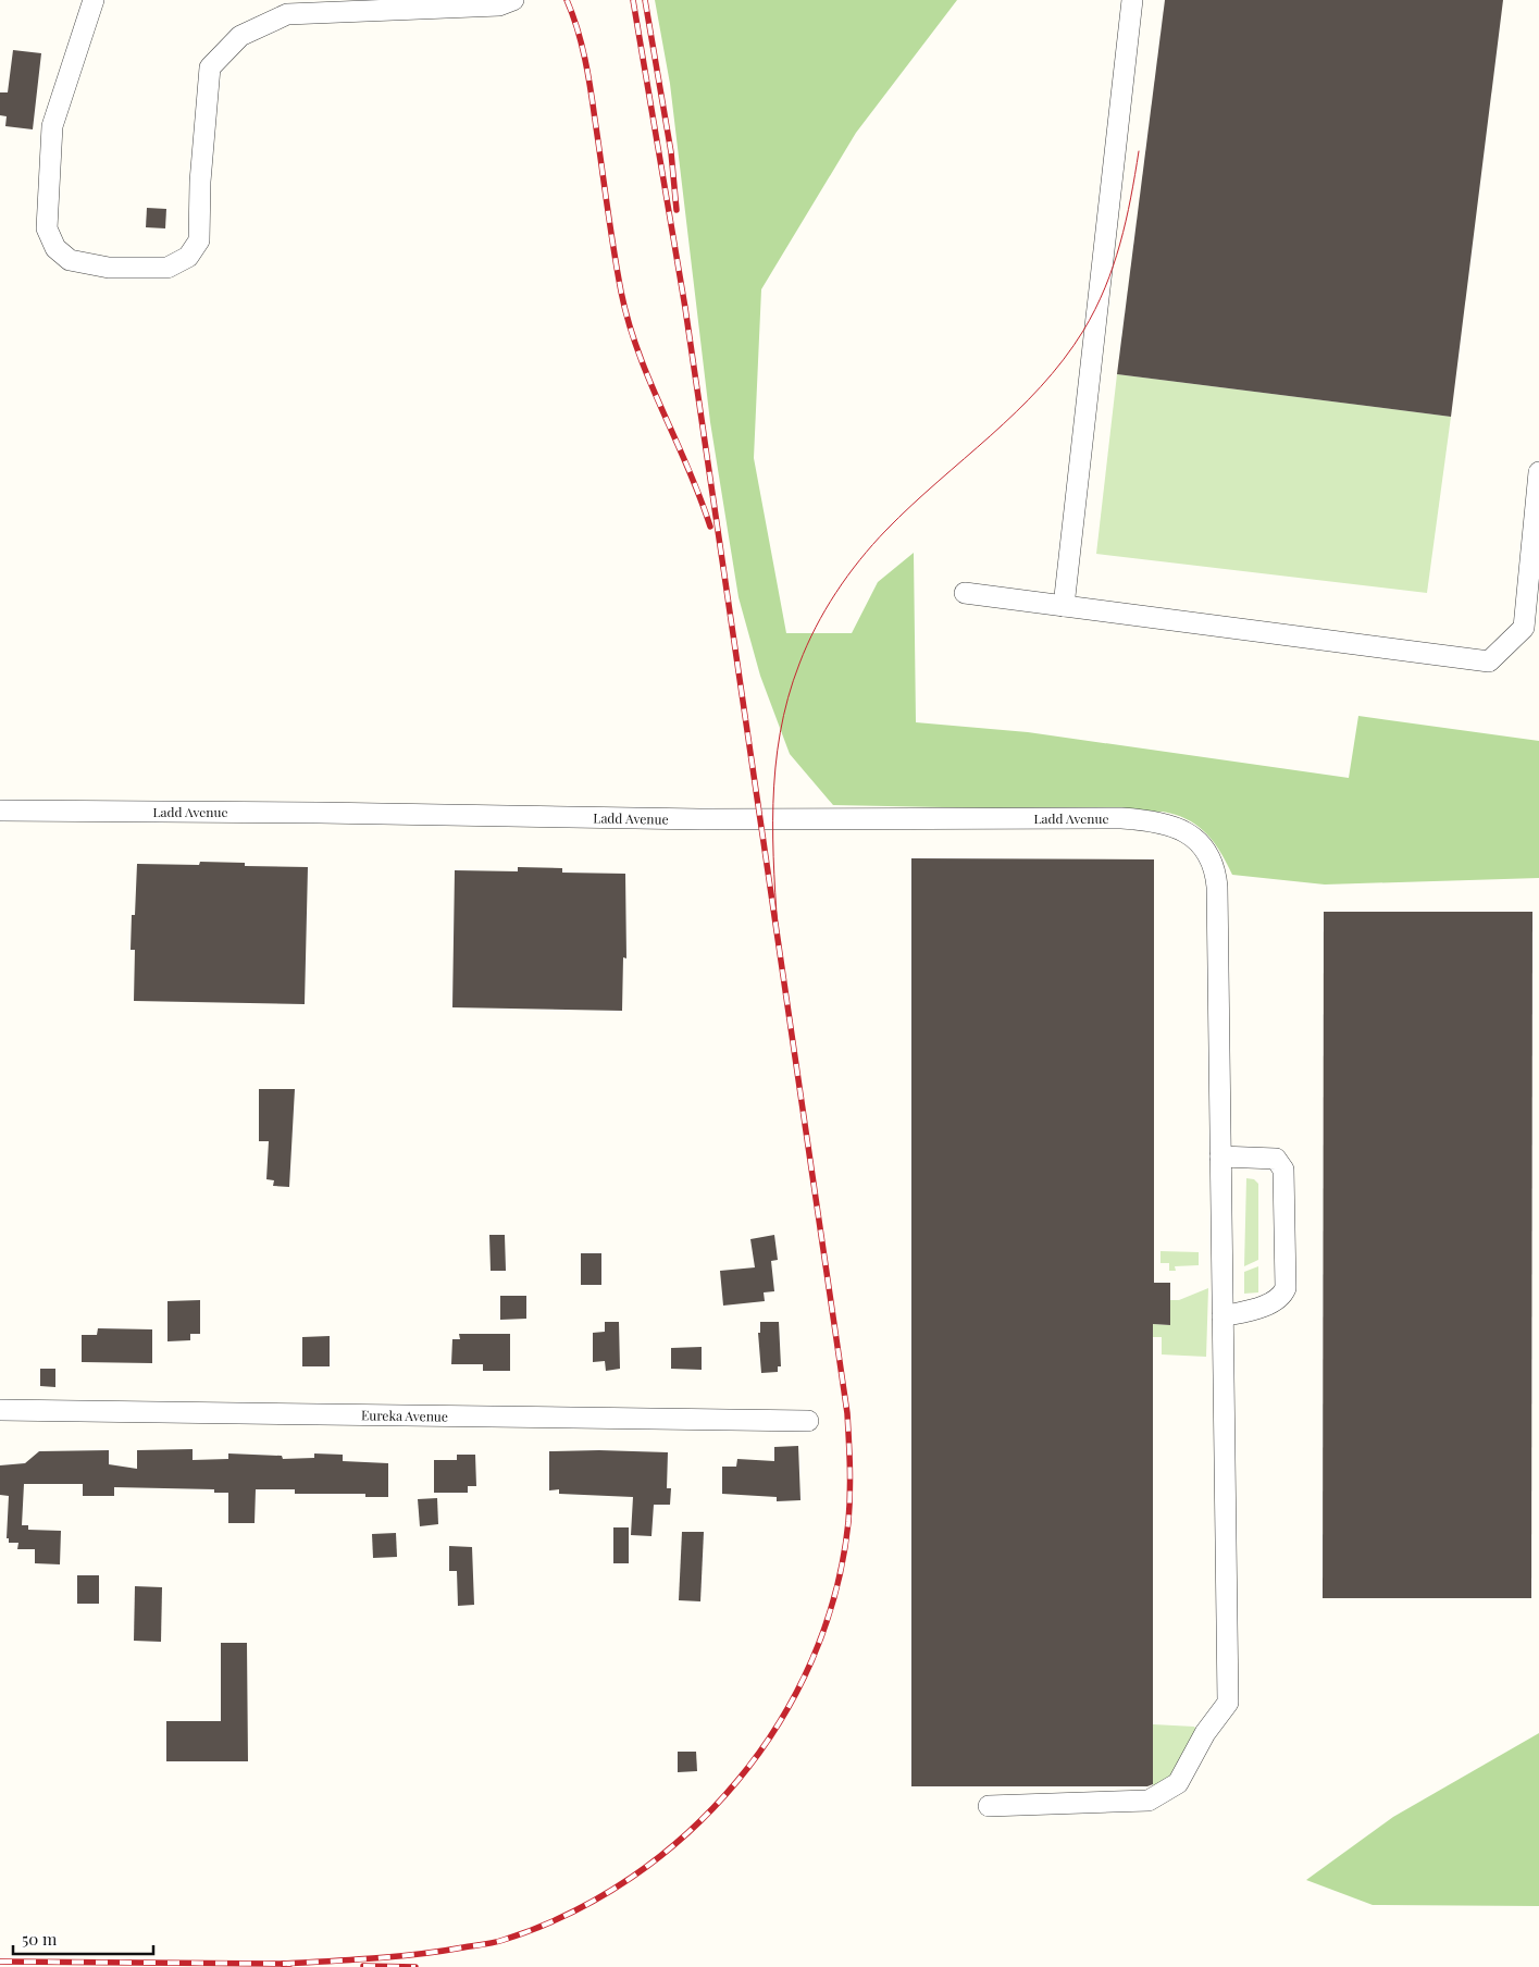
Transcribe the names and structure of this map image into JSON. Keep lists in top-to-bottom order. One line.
{"streets":{"street":["Ladd Avenue","Eureka Avenue"]},"scale_bar":"50 m"}
